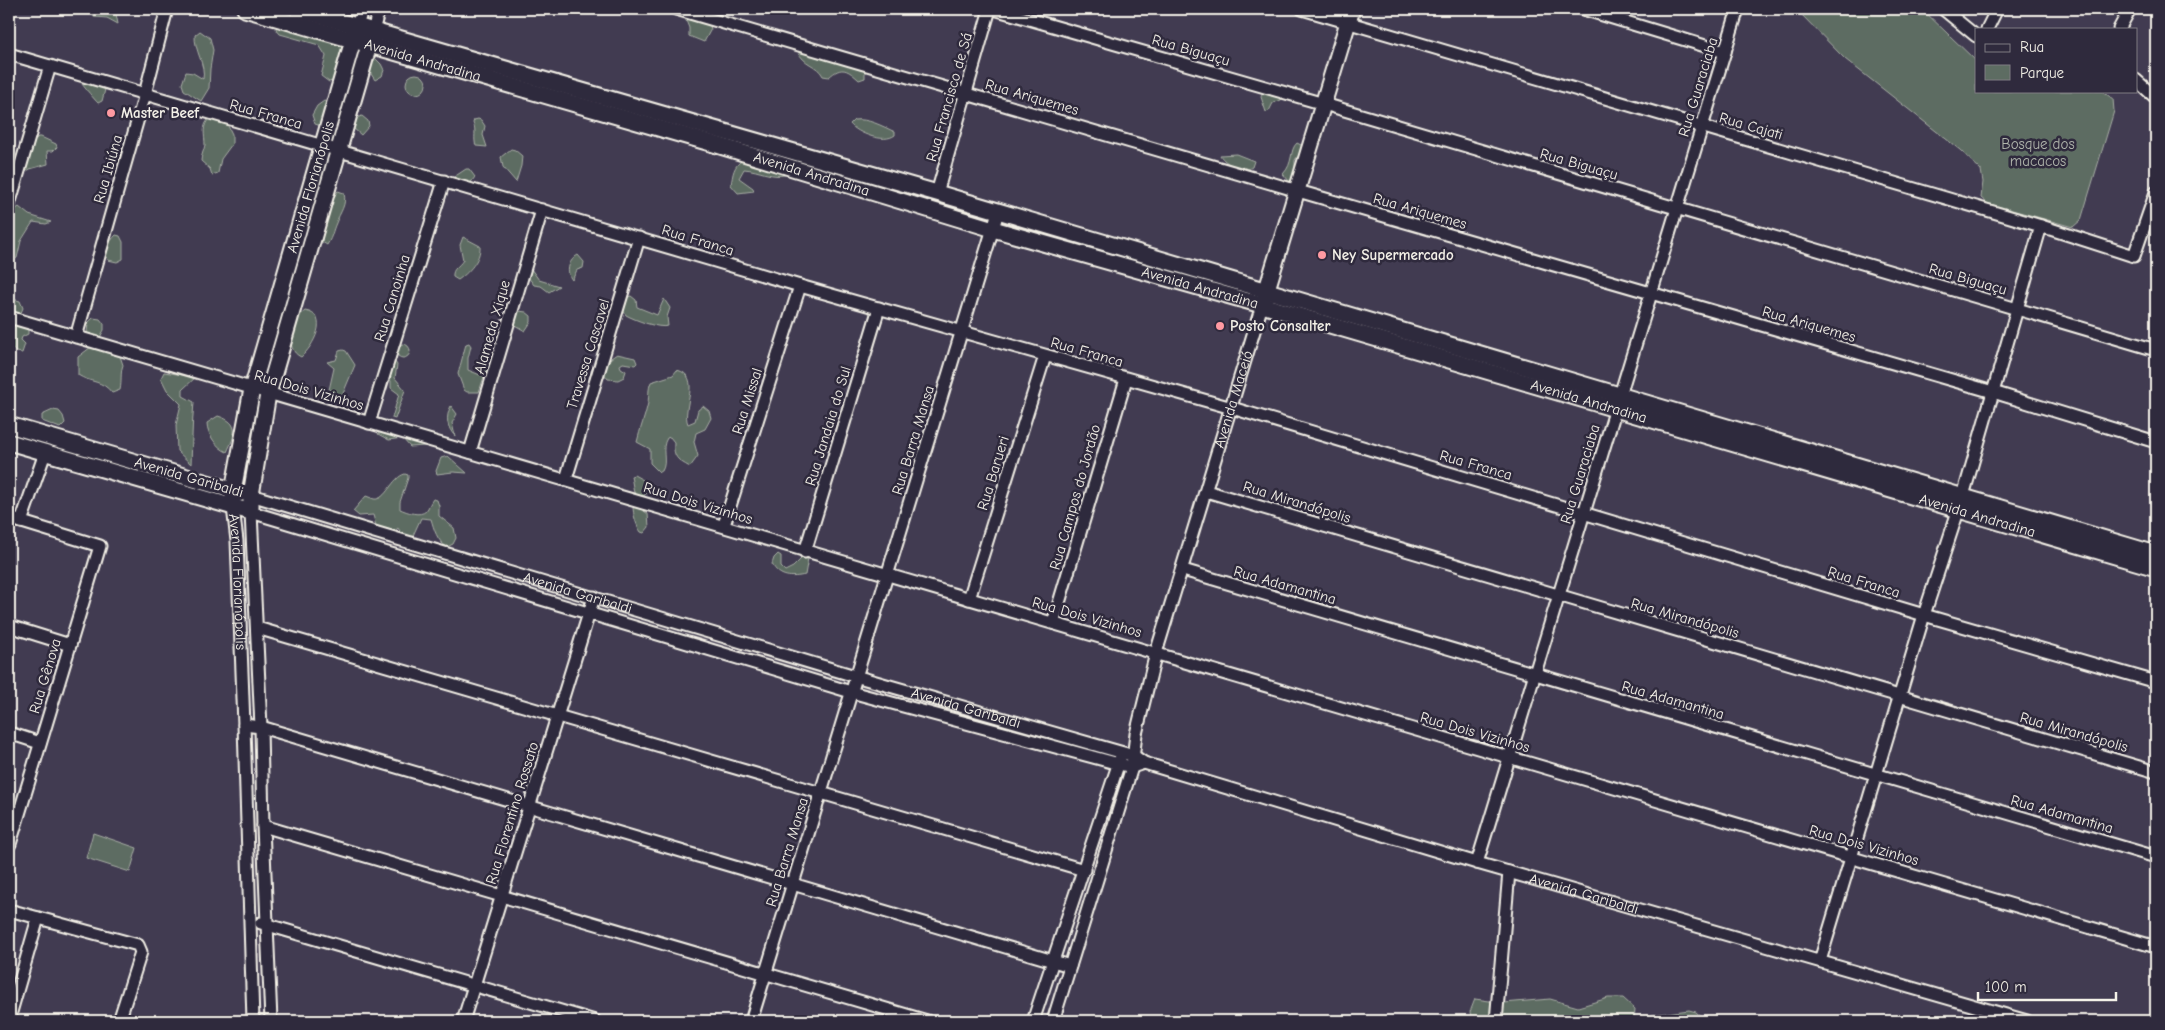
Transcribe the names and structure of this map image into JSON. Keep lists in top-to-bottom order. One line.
{"streets":{"main road":["Avenida Andradina","Avenida Florianópolis","Avenida Maceió","Avenida Garibaldi"],"street":["Rua Biguaçu","Rua Guaraciaba","Rua Francisco de Sá","Rua Ariquemes","Rua Franca","Rua Cajati","Rua Ibiúna","Rua Canoinha","Alameda Xique","Travessa Cascavel","Rua Dois Vizinhos","Rua Missal","Rua Jandaia do Sul","Rua Barra Mansa","Rua Barueri","Rua Campos do Jordão","Rua Mirandópolis","Rua Adamantina","Rua Gênova","Rua Florentino Rossato"]},"crossings":[["Rua Biguaçu","Rua Guaraciaba"],["Rua Biguaçu","Rua Francisco de Sá"],["Rua Biguaçu","Avenida Maceió"],["Avenida Andradina","Rua Guaraciaba"],["Avenida Andradina","Rua Francisco de Sá"],["Avenida Andradina","Avenida Florianópolis"],["Avenida Andradina","Avenida Maceió"],["Avenida Andradina","Rua Barra Mansa"],["Rua Guaraciaba","Rua Ariquemes"],["Rua Guaraciaba","Rua Franca"],["Rua Guaraciaba","Rua Cajati"],["Rua Guaraciaba","Rua Dois Vizinhos"],["Rua Guaraciaba","Avenida Garibaldi"],["Rua Guaraciaba","Rua Mirandópolis"],["Rua Guaraciaba","Rua Adamantina"],["Rua Francisco de Sá","Rua Ariquemes"],["Rua Ariquemes","Avenida Maceió"],["Rua Franca","Rua Ibiúna"],["Rua Franca","Avenida Florianópolis"],["Rua Franca","Rua Canoinha"],["Rua Franca","Alameda Xique"],["Rua Franca","Travessa Cascavel"],["Rua Franca","Avenida Maceió"],["Rua Franca","Rua Missal"],["Rua Franca","Rua Jandaia do Sul"],["Rua Franca","Rua Barra Mansa"],["Rua Franca","Rua Barueri"],["Rua Franca","Rua Campos do Jordão"],["Rua Cajati","Avenida Maceió"],["Rua Ibiúna","Rua Dois Vizinhos"],["Avenida Florianópolis","Rua Dois Vizinhos"],["Avenida Florianópolis","Avenida Garibaldi"],["Rua Canoinha","Rua Dois Vizinhos"],["Alameda Xique","Rua Dois Vizinhos"],["Travessa Cascavel","Rua Dois Vizinhos"],["Rua Dois Vizinhos","Avenida Maceió"],["Rua Dois Vizinhos","Rua Missal"],["Rua Dois Vizinhos","Rua Jandaia do Sul"],["Rua Dois Vizinhos","Rua Barra Mansa"],["Rua Dois Vizinhos","Rua Barueri"],["Rua Dois Vizinhos","Rua Campos do Jordão"],["Avenida Maceió","Avenida Garibaldi"],["Avenida Maceió","Rua Mirandópolis"],["Avenida Maceió","Rua Adamantina"],["Rua Barra Mansa","Avenida Garibaldi"],["Avenida Garibaldi","Rua Florentino Rossato"]],"parks":["Bosque dos macacos"],"places":["Master Beef","Ney Supermercado","Posto Consalter"],"legend":["Rua","Parque"],"scale_bar":"100 m"}
